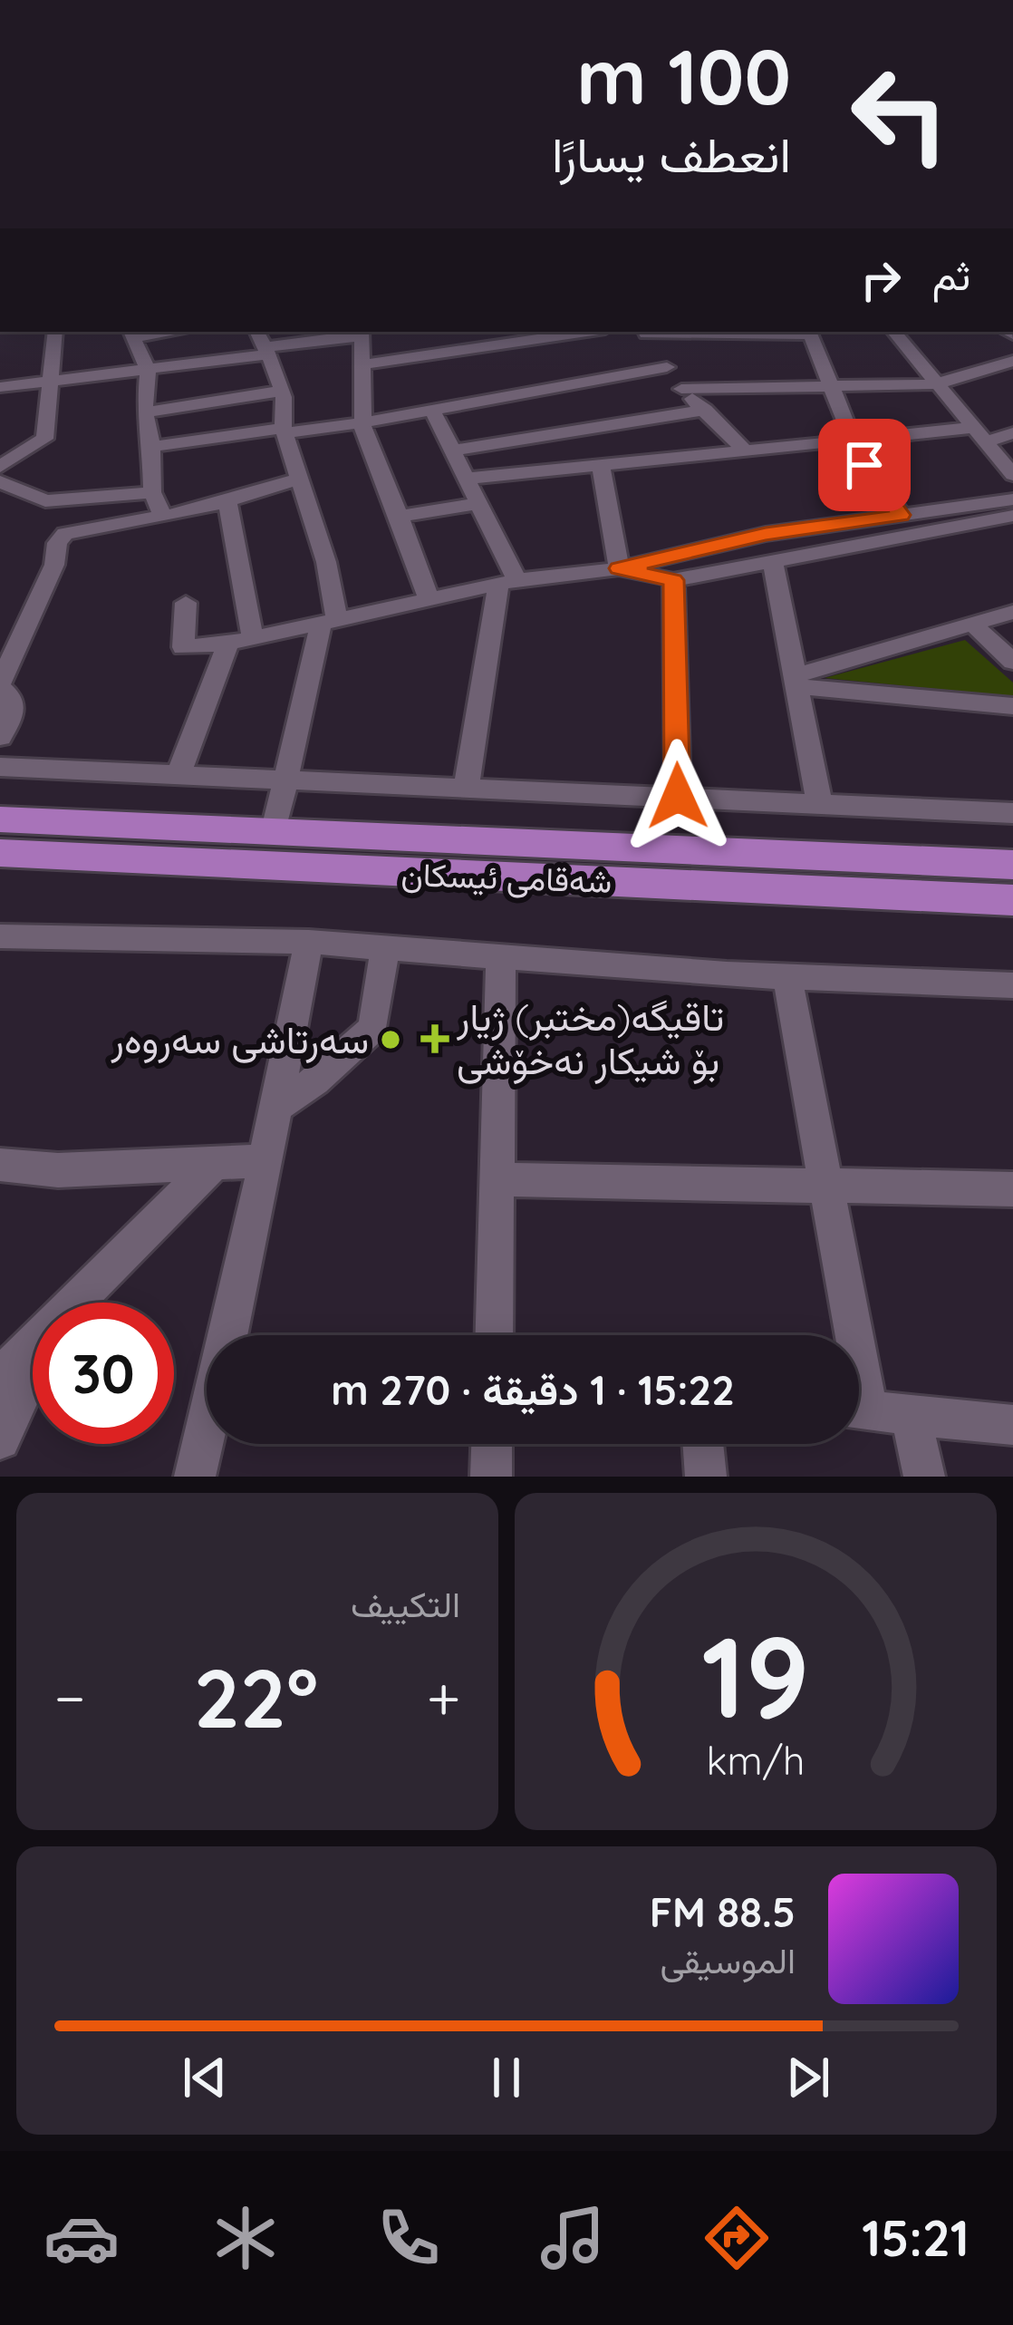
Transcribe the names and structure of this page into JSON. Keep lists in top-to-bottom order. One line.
{"streets":{"main road":["شەقامی ئیسکان"]},"places":{"health":["تاقیگە(مختبر) ژیار بۆ شیکار نەخۆشی"],"other":["سەرتاشی سەروەر"]},"page":{"turn":["100 m","انعطف يسارًا"],"then":"ثم","limit":"30","trip":"15:22 · 1 دقيقة · 270 m","tile":"التكييف","heat":["−","22°","+"],"song":["88.5 FM","الموسيقى"],"tabs":"15:21","gauge":["19","km/h"]}}
